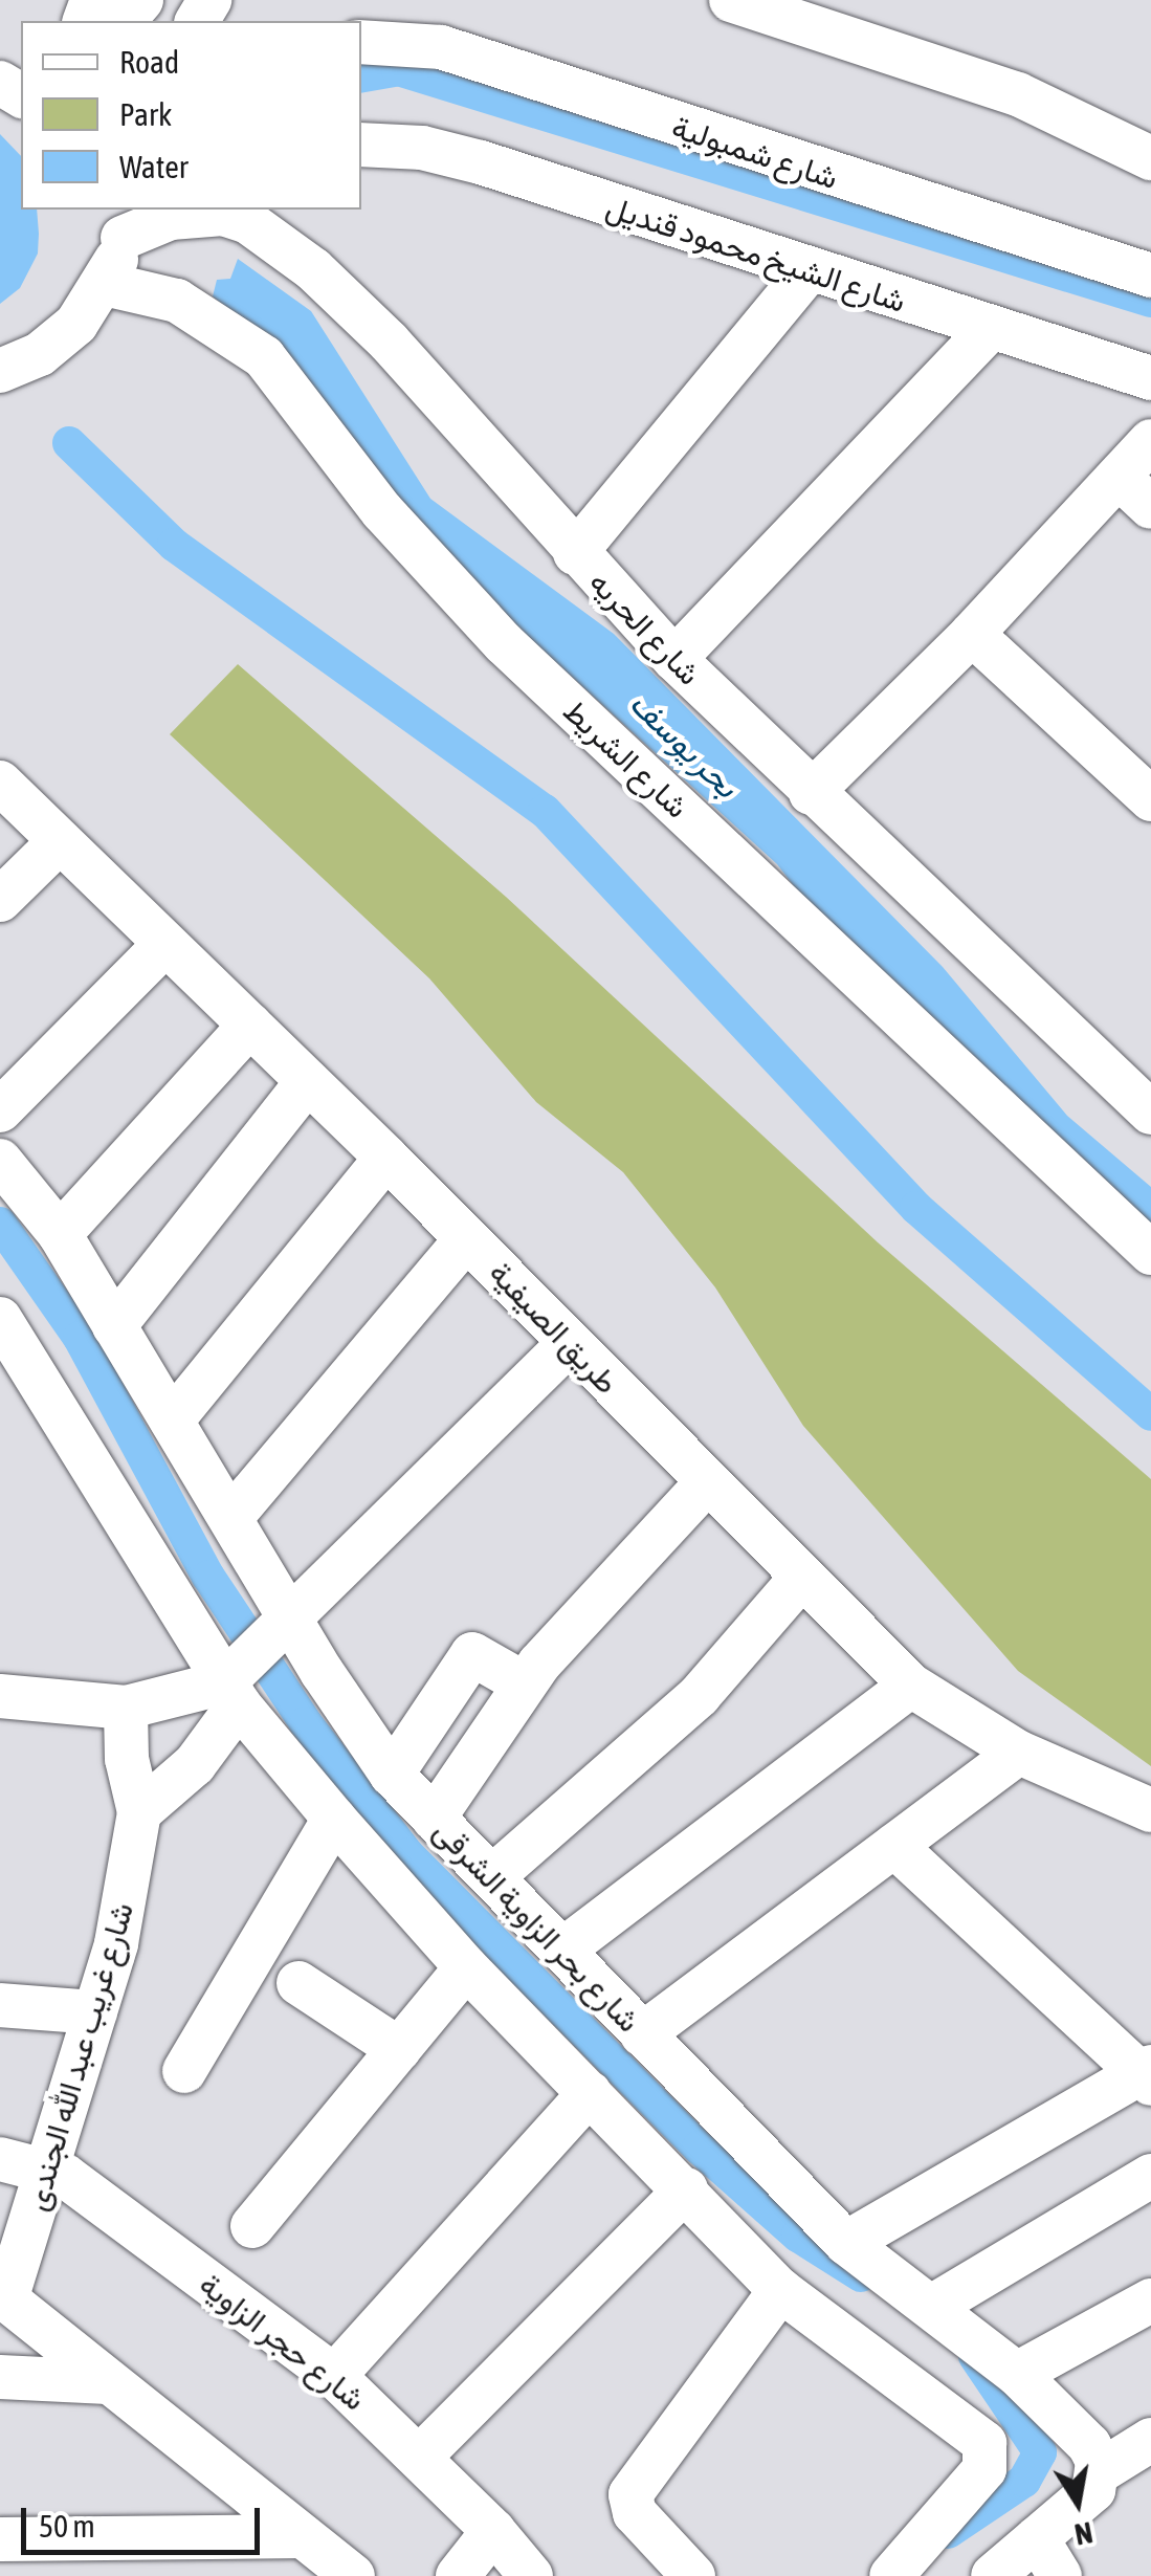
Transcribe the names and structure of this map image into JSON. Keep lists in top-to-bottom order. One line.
{"streets":{"street":["شارع شمبولية","شارع الشيخ محمود قنديل","شارع الحريه","شارع الشريط","طريق الصيفية","شارع بحر الزاوية الشرقى","شارع غريب عبد الله الجندى","شارع حجر الزاوية"]},"crossings":[["شارع الحريه","شارع الشريط"],["شارع غريب عبد الله الجندى","شارع حجر الزاوية"]],"water":["بحر يوسف"],"legend":["Road","Park","Water"],"scale_bar":"50 m","north":"bottom"}
